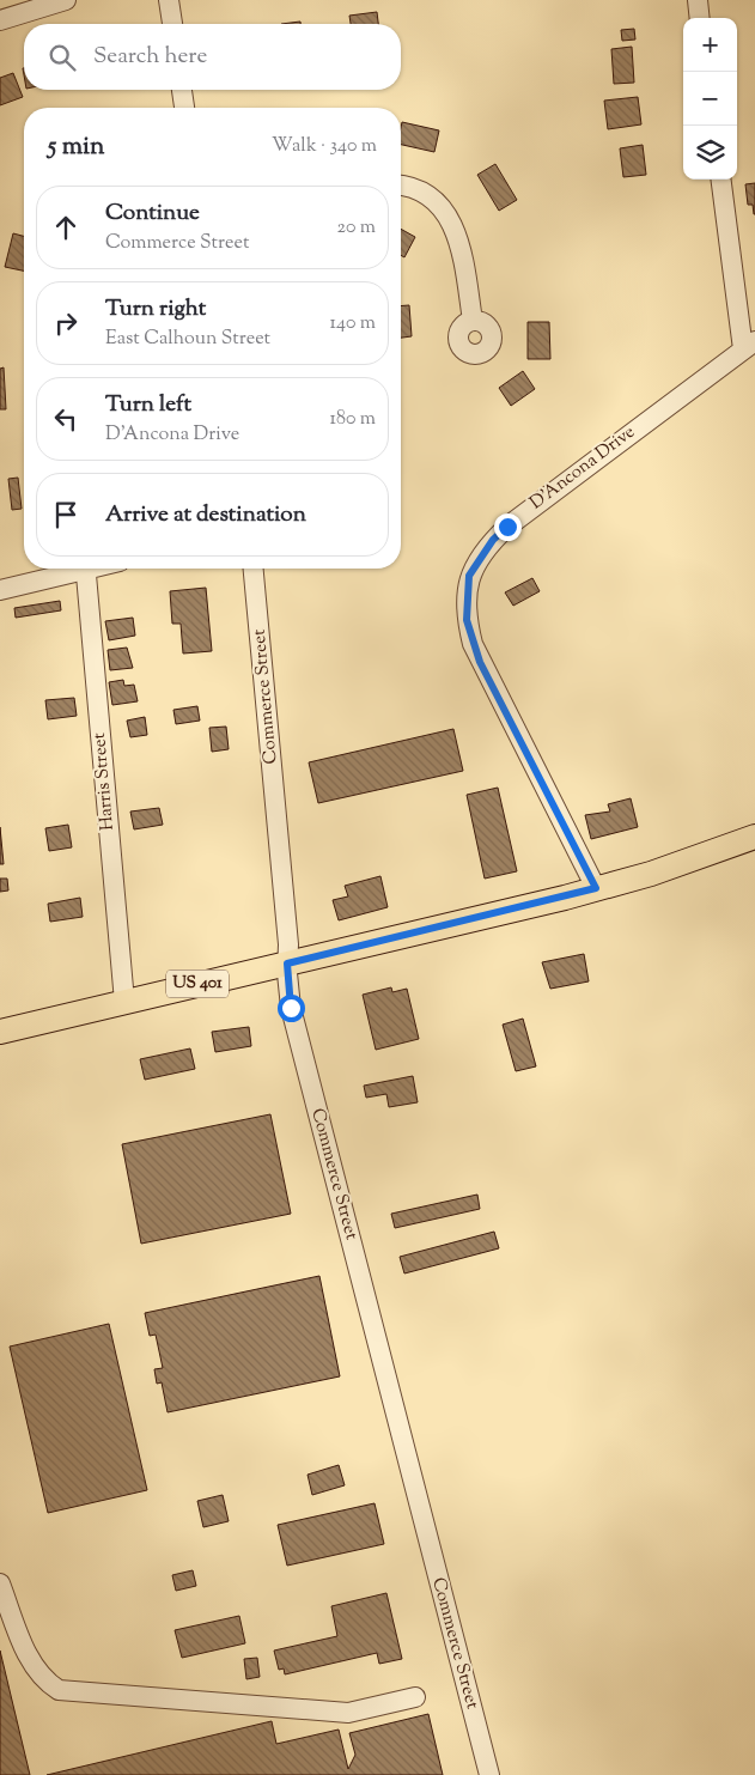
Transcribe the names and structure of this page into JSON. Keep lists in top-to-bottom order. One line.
{"streets":{"main road":["US 401"],"street":["D'Ancona Drive","Commerce Street","Harris Street"]},"crossings":[["D'Ancona Drive","US 401"],["Commerce Street","US 401"],["Harris Street","US 401"]],"page":{"map_buttons":["+","−"],"search":"Search here","heading":["5 min","Walk · 340 m"],"list":[["Continue","Commerce Street","20 m"],["Turn right","East Calhoun Street","140 m"],["Turn left","D'Ancona Drive","180 m"],"Arrive at destination"]}}
